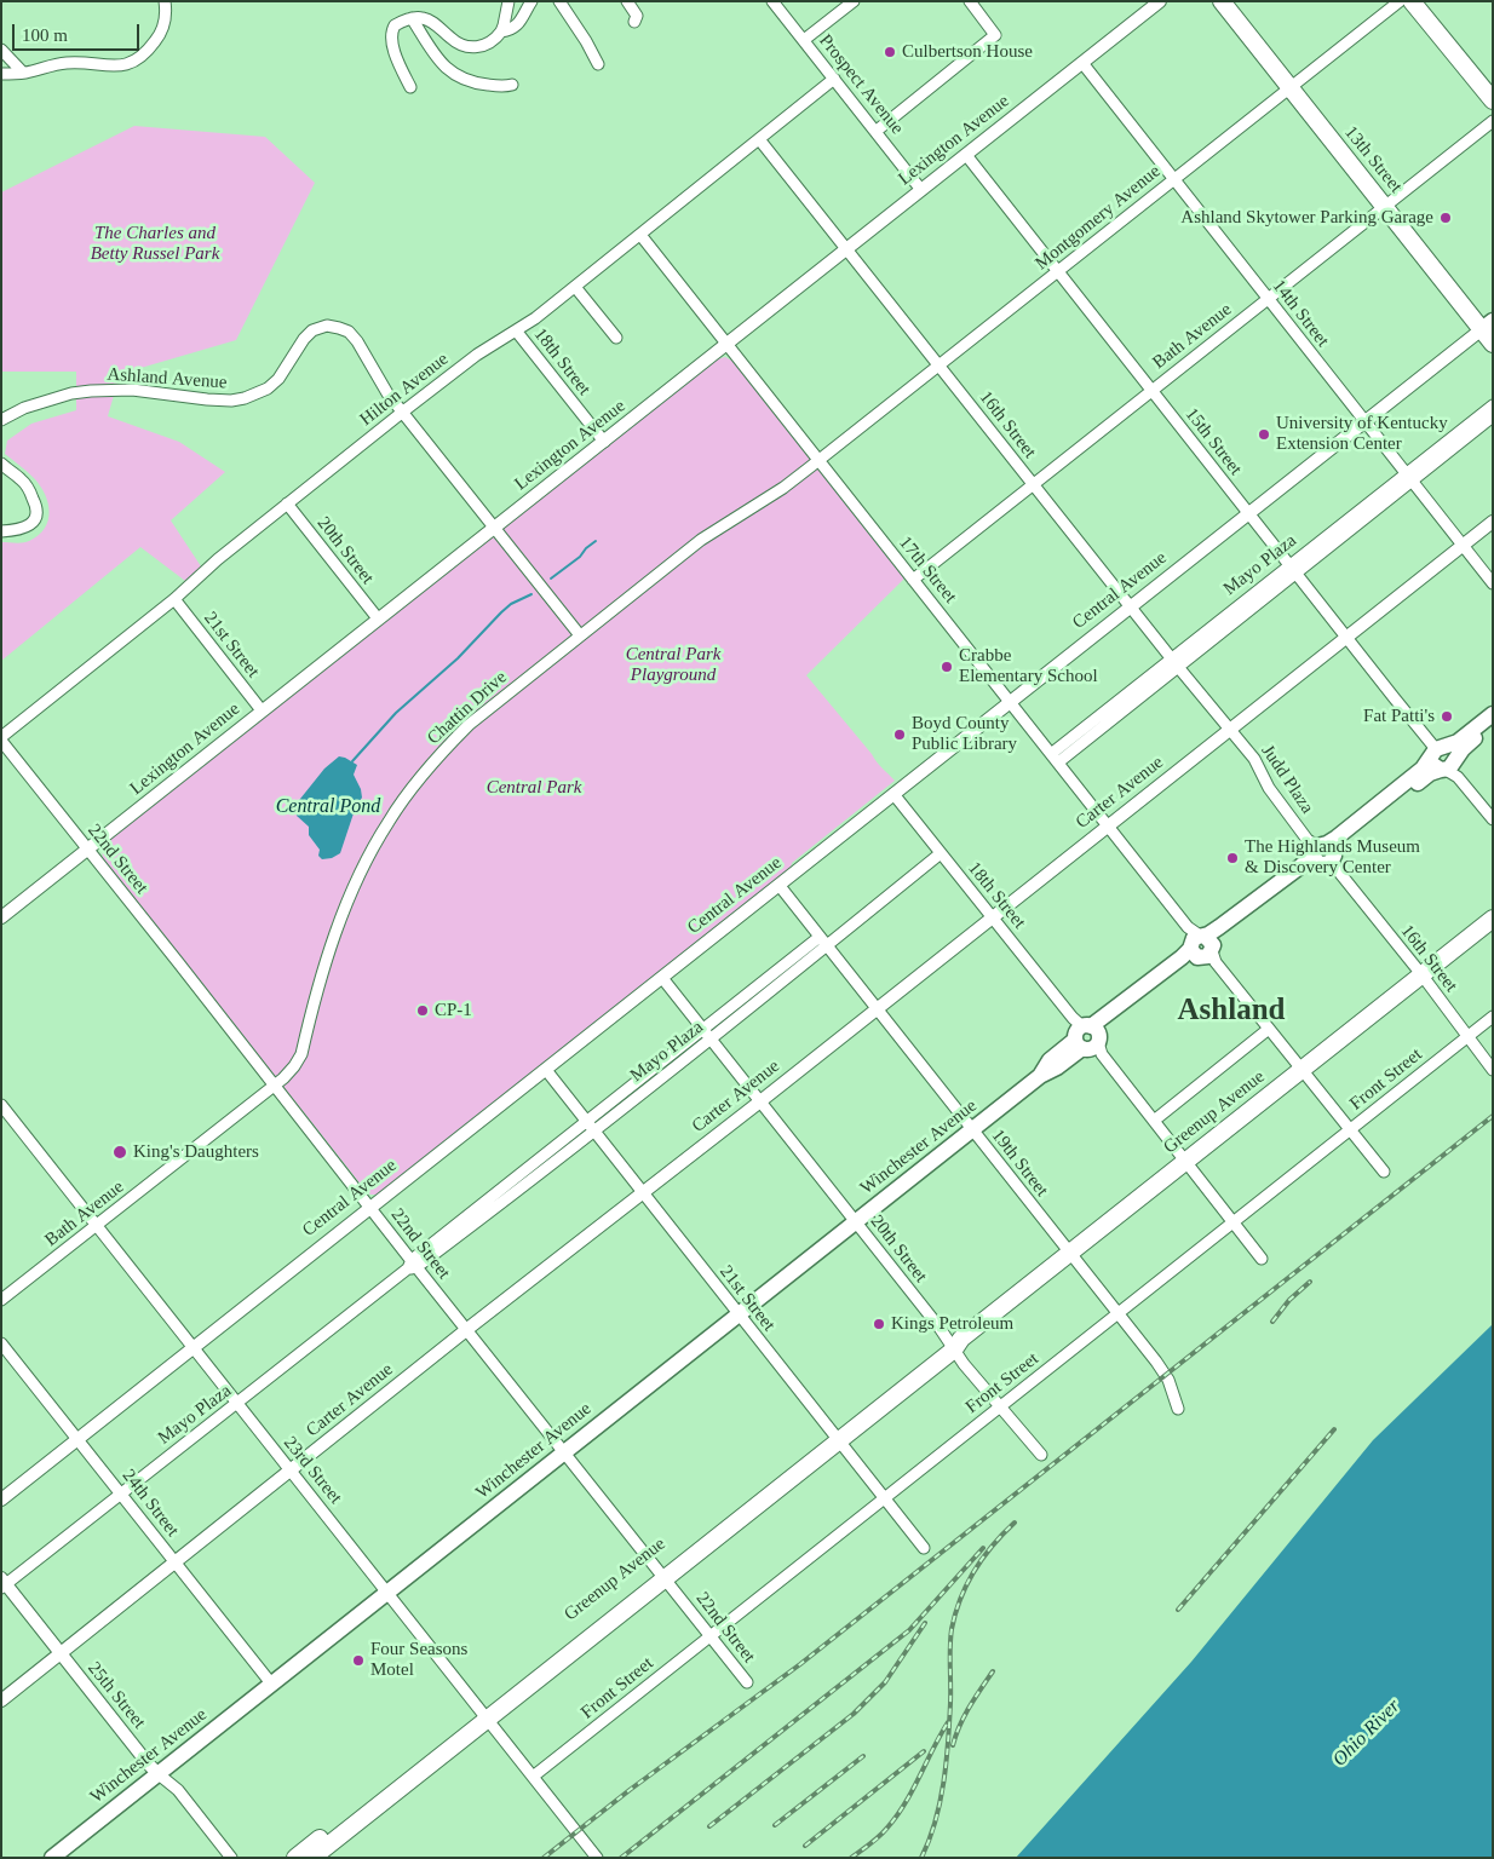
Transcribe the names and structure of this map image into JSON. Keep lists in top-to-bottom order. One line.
{"streets":{"main road":["13th Street","Greenup Avenue","Winchester Avenue"],"street":["Prospect Avenue","Lexington Avenue","Montgomery Avenue","14th Street","Bath Avenue","18th Street","Ashland Avenue","Hilton Avenue","16th Street","15th Street","20th Street","Mayo Plaza","17th Street","Central Avenue","21st Street","Chattin Drive","Judd Plaza","Carter Avenue","22nd Street","Front Street","19th Street","23rd Street","24th Street","25th Street"]},"crossings":[["Prospect Avenue","Lexington Avenue"],["Prospect Avenue","Hilton Avenue"],["Lexington Avenue","14th Street"],["Lexington Avenue","18th Street"],["Lexington Avenue","Ashland Avenue"],["Lexington Avenue","16th Street"],["Lexington Avenue","15th Street"],["Lexington Avenue","20th Street"],["Lexington Avenue","17th Street"],["Lexington Avenue","21st Street"],["Lexington Avenue","22nd Street"],["13th Street","Montgomery Avenue"],["13th Street","Bath Avenue"],["13th Street","Central Avenue"],["Montgomery Avenue","14th Street"],["Montgomery Avenue","16th Street"],["Montgomery Avenue","15th Street"],["Montgomery Avenue","17th Street"],["Montgomery Avenue","Chattin Drive"],["14th Street","Bath Avenue"],["14th Street","Mayo Plaza"],["14th Street","Central Avenue"],["14th Street","Carter Avenue"],["Bath Avenue","16th Street"],["Bath Avenue","15th Street"],["Bath Avenue","17th Street"],["Bath Avenue","Chattin Drive"],["Bath Avenue","22nd Street"],["Bath Avenue","23rd Street"],["18th Street","Hilton Avenue"],["18th Street","Mayo Plaza"],["18th Street","Central Avenue"],["18th Street","Carter Avenue"],["18th Street","Front Street"],["18th Street","Greenup Avenue"],["18th Street","Winchester Avenue"],["Ashland Avenue","Hilton Avenue"],["Ashland Avenue","Chattin Drive"],["Hilton Avenue","16th Street"],["Hilton Avenue","20th Street"],["Hilton Avenue","17th Street"],["Hilton Avenue","21st Street"],["Hilton Avenue","22nd Street"],["16th Street","Mayo Plaza"],["16th Street","Central Avenue"],["16th Street","Judd Plaza"],["16th Street","Carter Avenue"],["16th Street","Front Street"],["16th Street","Greenup Avenue"],["16th Street","Winchester Avenue"],["15th Street","Mayo Plaza"],["15th Street","Central Avenue"],["15th Street","Carter Avenue"],["15th Street","Winchester Avenue"],["20th Street","Mayo Plaza"],["20th Street","Central Avenue"],["20th Street","Carter Avenue"],["20th Street","Front Street"],["20th Street","Greenup Avenue"],["20th Street","Winchester Avenue"],["Mayo Plaza","17th Street"],["Mayo Plaza","21st Street"],["Mayo Plaza","22nd Street"],["Mayo Plaza","19th Street"],["Mayo Plaza","23rd Street"],["Mayo Plaza","24th Street"],["Mayo Plaza","25th Street"],["17th Street","Central Avenue"],["17th Street","Chattin Drive"],["17th Street","Carter Avenue"],["17th Street","Front Street"],["17th Street","Greenup Avenue"],["17th Street","Winchester Avenue"],["Central Avenue","21st Street"],["Central Avenue","22nd Street"],["Central Avenue","19th Street"],["Central Avenue","23rd Street"],["Central Avenue","24th Street"],["21st Street","Carter Avenue"],["21st Street","Front Street"],["21st Street","Greenup Avenue"],["21st Street","Winchester Avenue"],["Chattin Drive","22nd Street"],["Judd Plaza","Carter Avenue"],["Judd Plaza","Winchester Avenue"],["Carter Avenue","22nd Street"],["Carter Avenue","19th Street"],["Carter Avenue","23rd Street"],["Carter Avenue","24th Street"],["Carter Avenue","25th Street"],["22nd Street","Front Street"],["22nd Street","Greenup Avenue"],["22nd Street","Winchester Avenue"],["Front Street","19th Street"],["Front Street","23rd Street"],["Greenup Avenue","19th Street"],["Greenup Avenue","23rd Street"],["Winchester Avenue","19th Street"],["Winchester Avenue","23rd Street"],["Winchester Avenue","24th Street"],["Winchester Avenue","25th Street"]],"districts":["Ashland"],"water":["Central Pond","Ohio River"],"parks":["The Charles and Betty Russel Park","Central Park Playground","Central Park"],"places":["Culbertson House","Ashland Skytower Parking Garage","University of Kentucky Extension Center","Crabbe Elementary School","Fat Patti's","Boyd County Public Library","The Highlands Museum & Discovery Center","CP-1","King's Daughters","Kings Petroleum","Four Seasons Motel"],"scale_bar":"100 m"}
